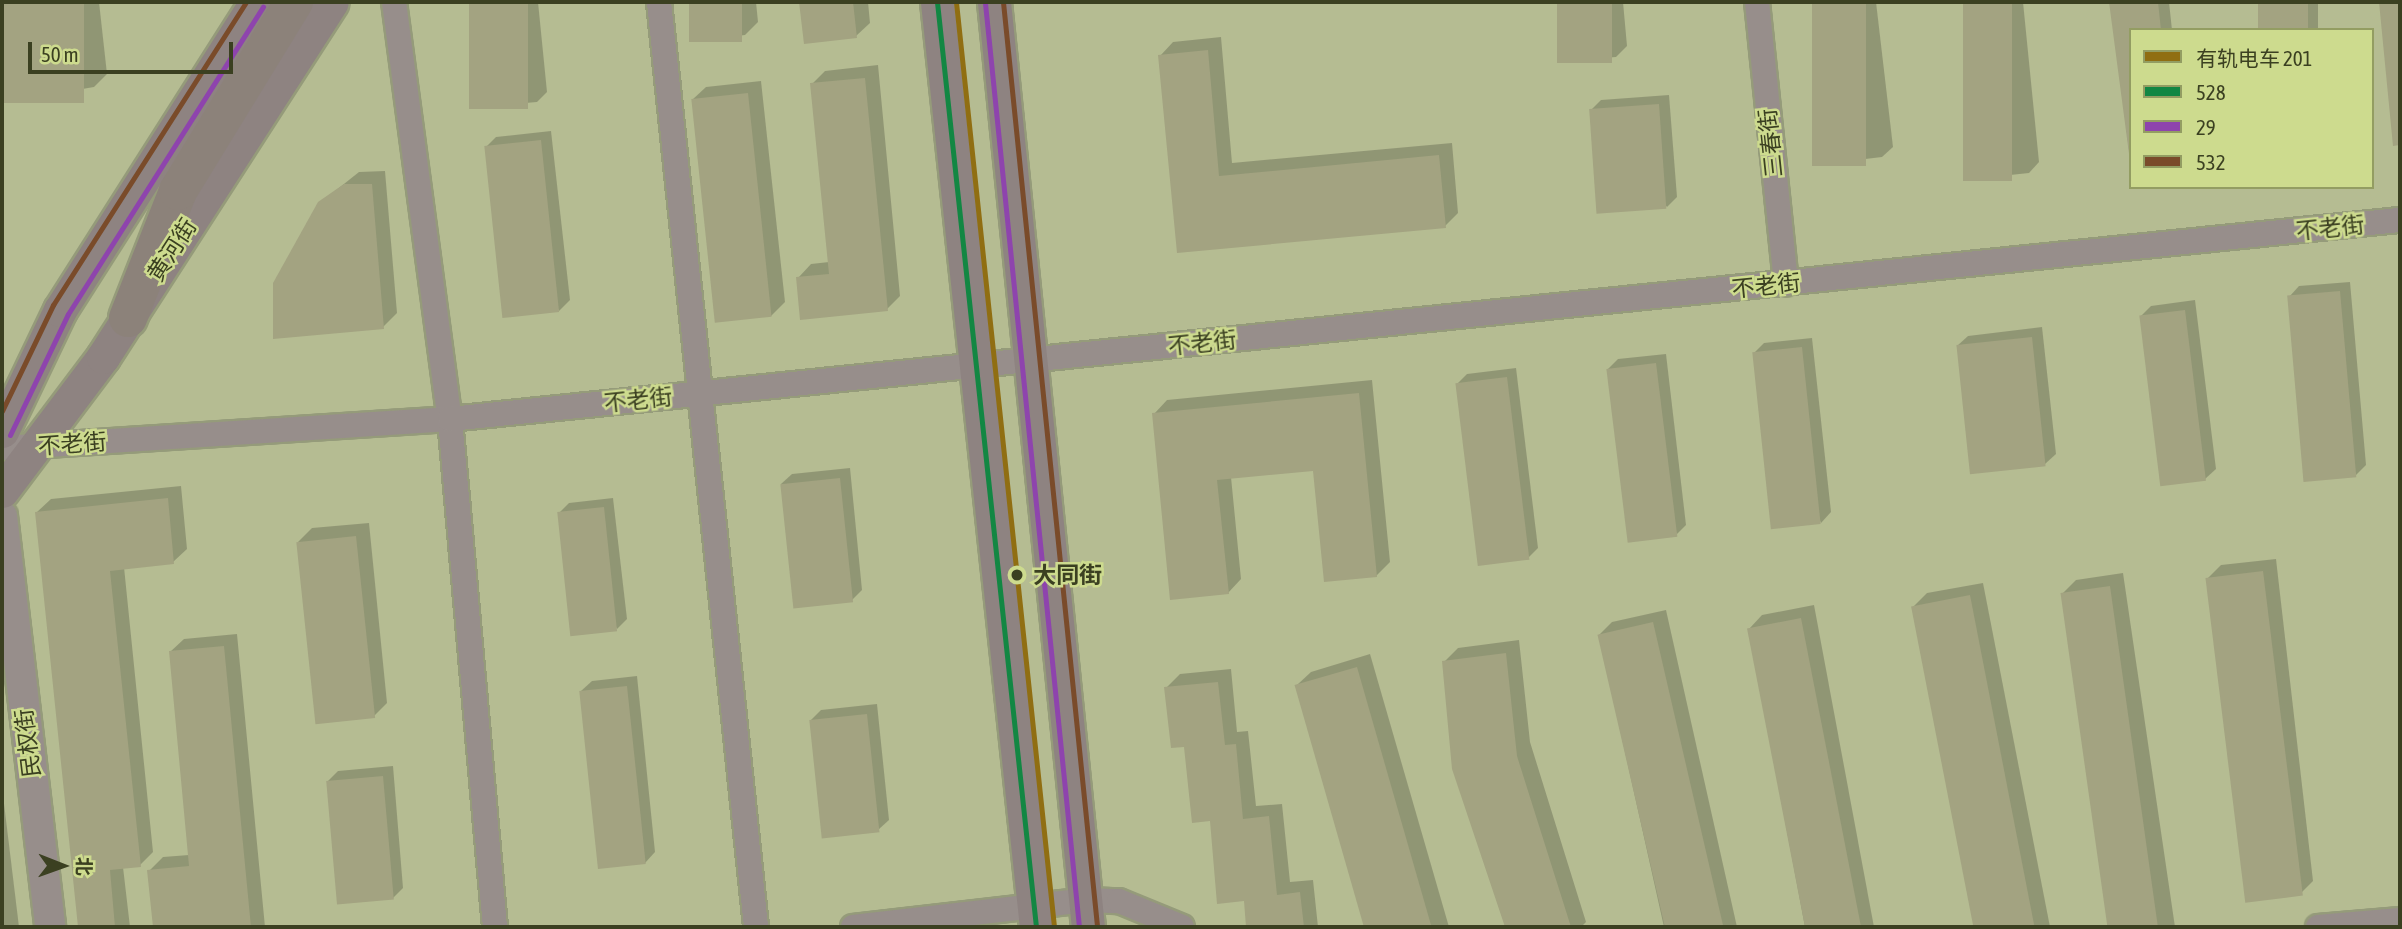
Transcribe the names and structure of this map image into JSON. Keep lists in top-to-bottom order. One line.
{"streets":{"main road":["黄河街"],"street":["三春街","不老街","民权街"]},"crossings":[["三春街","不老街"],["不老街","黄河街"]],"places":["大同街"],"lines":["tram line 201","transit line 528","transit line 532","transit line 29"],"legend":["有轨电车 201","528","29","532"],"scale_bar":"50 m","north":"right"}
